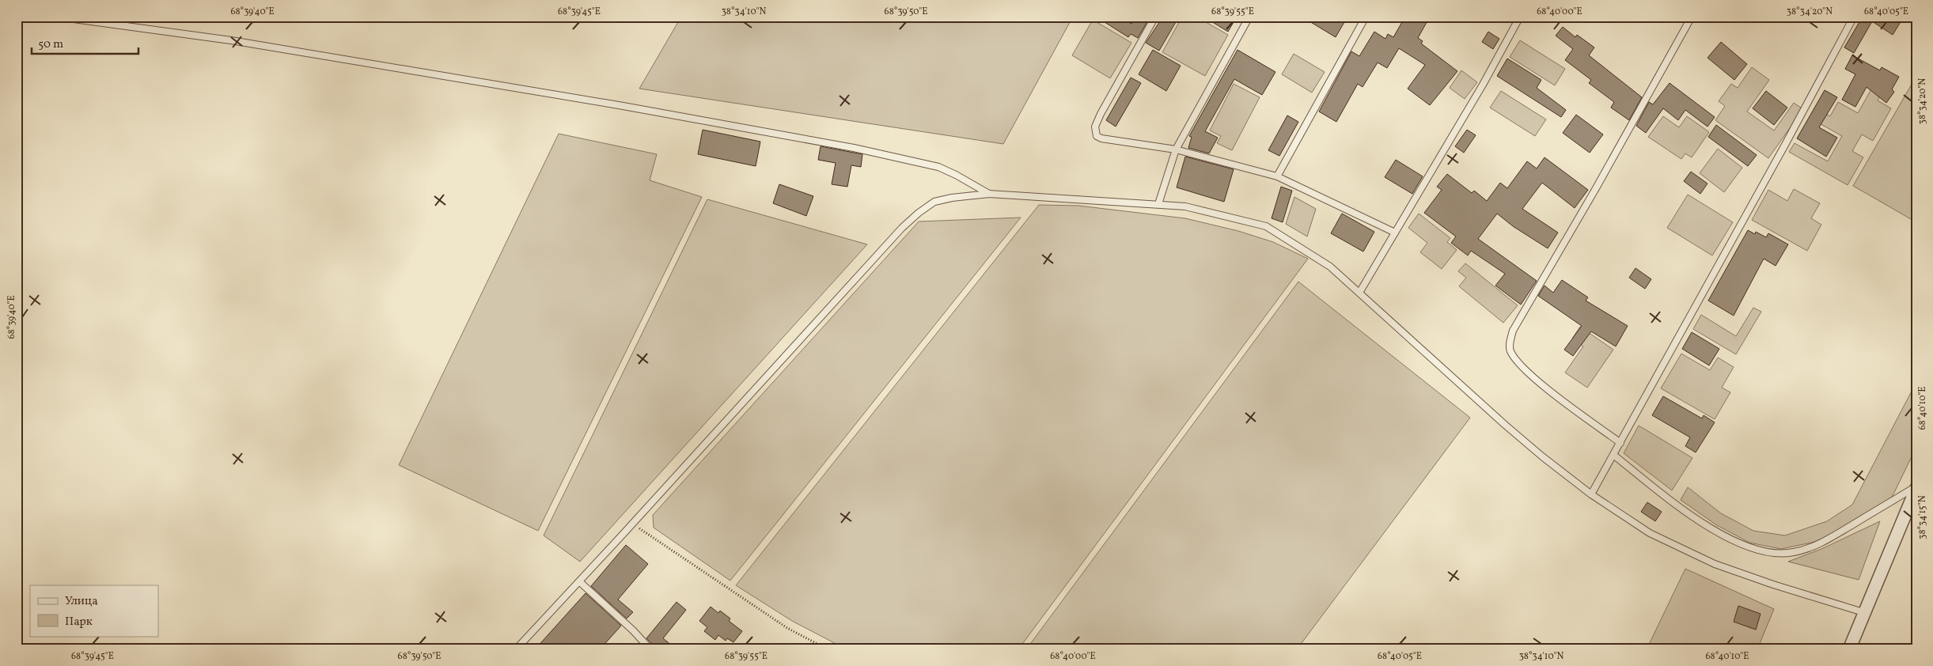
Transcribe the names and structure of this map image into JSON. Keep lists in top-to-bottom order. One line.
{"legend":["Улица","Парк"],"scale_bar":"50 m","coordinates":["68°39'40\"E","68°39'45\"E","38°34'10\"N","68°39'50\"E","68°39'55\"E","68°40'00\"E","38°34'20\"N","68°40'05\"E","68°40'10\"E","38°34'15\"N"]}
